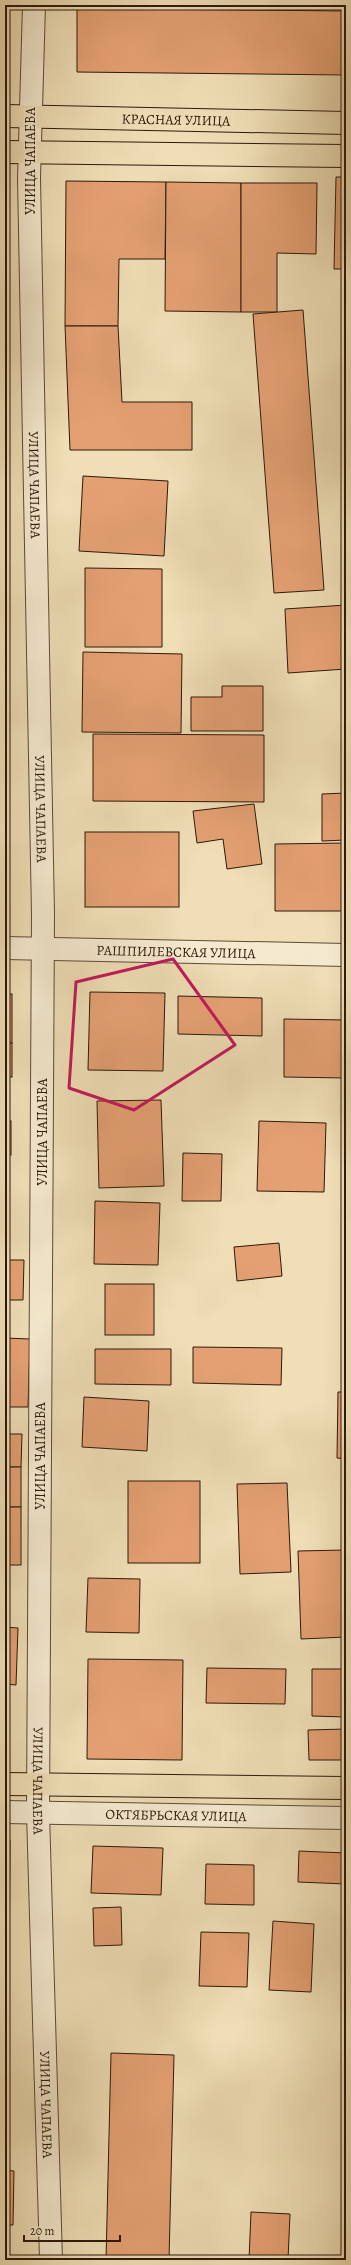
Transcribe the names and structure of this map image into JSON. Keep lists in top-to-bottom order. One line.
{"streets":{"main road":["КРАСНАЯ УЛИЦА","ОКТЯБРЬСКАЯ УЛИЦА"],"street":["УЛИЦА ЧАПАЕВА","РАШПИЛЕВСКАЯ УЛИЦА"]},"crossings":[["КРАСНАЯ УЛИЦА","УЛИЦА ЧАПАЕВА"],["УЛИЦА ЧАПАЕВА","РАШПИЛЕВСКАЯ УЛИЦА"],["УЛИЦА ЧАПАЕВА","ОКТЯБРЬСКАЯ УЛИЦА"]],"scale_bar":"20 m"}
